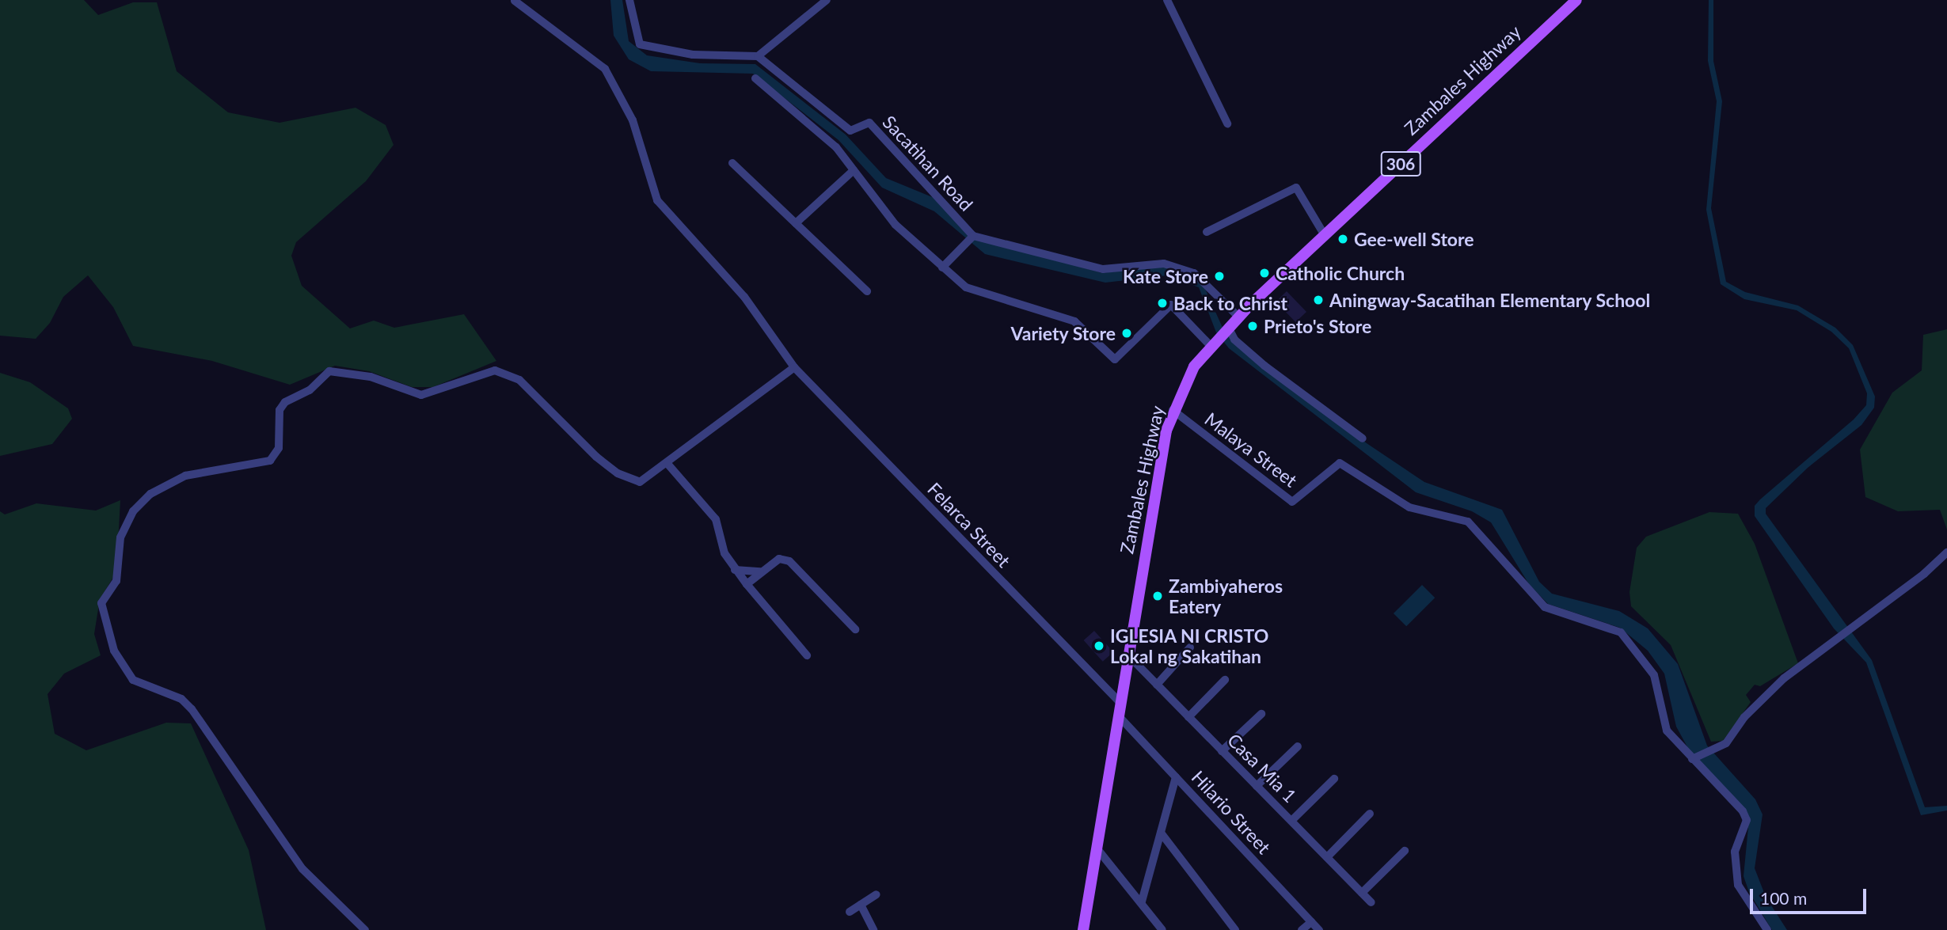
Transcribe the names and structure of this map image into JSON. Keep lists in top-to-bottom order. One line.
{"streets":{"main road":["Zambales Highway","306"],"street":["Sacatihan Road","Malaya Street","Felarca Street","Casa Mia 1","Hilario Street"]},"crossings":[["Zambales Highway","Sacatihan Road"],["Zambales Highway","Malaya Street"],["Zambales Highway","Felarca Street"],["Zambales Highway","Casa Mia 1"],["Zambales Highway","Hilario Street"]],"places":["Gee-well Store","Catholic Church","Kate Store","Aningway-Sacatihan Elementary School","Back to Christ","Prieto's Store","Variety Store","Zambiyaheros Eatery","IGLESIA NI CRISTO Lokal ng Sakatihan"],"scale_bar":"100 m"}
